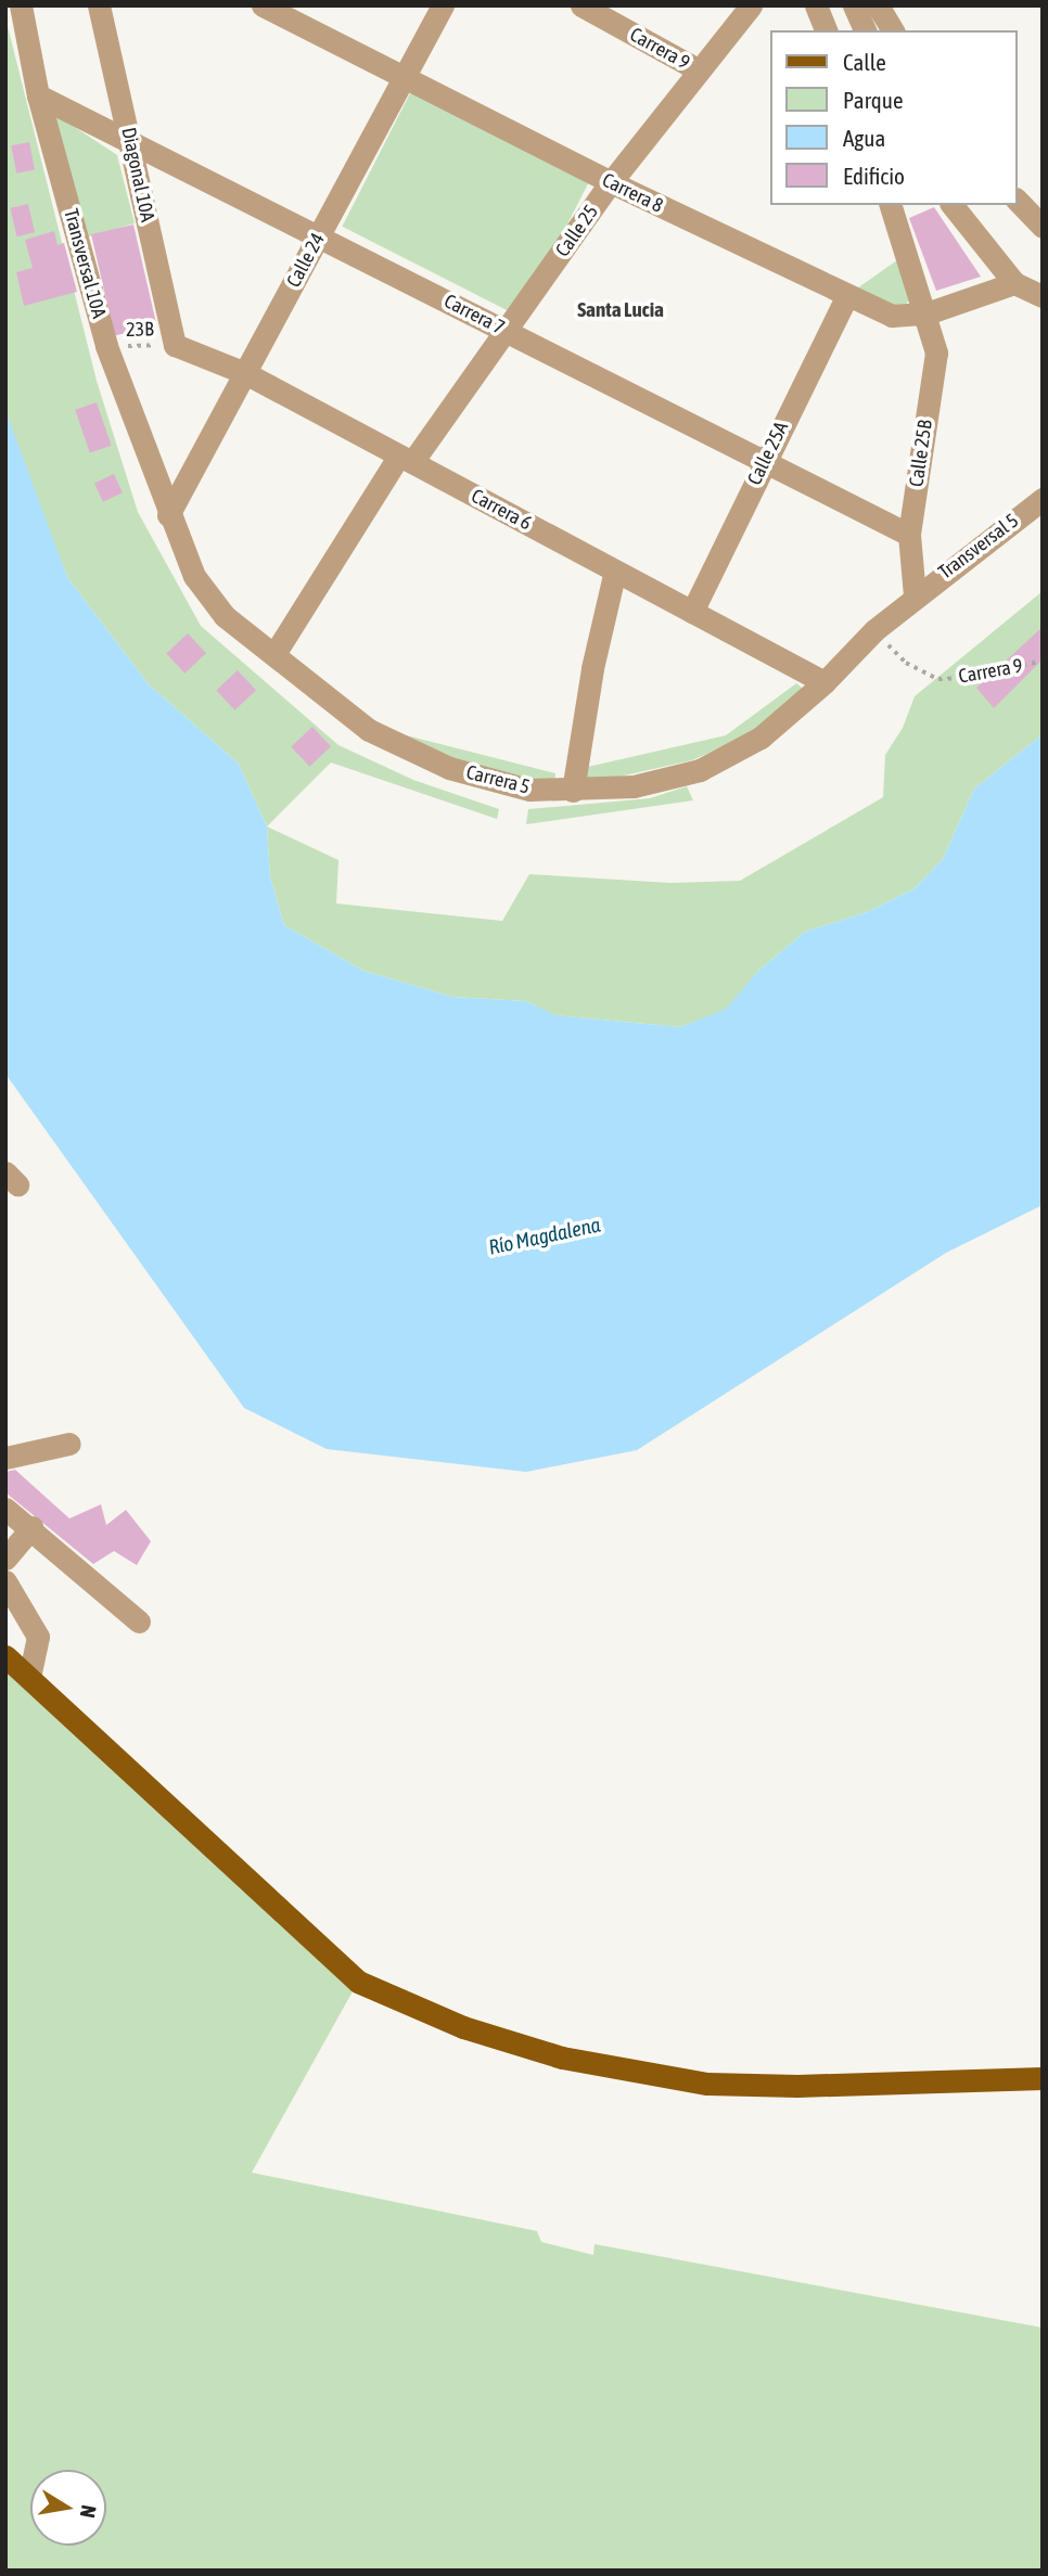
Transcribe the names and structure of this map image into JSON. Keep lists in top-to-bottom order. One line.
{"streets":{"street":["Carrera 9","Diagonal 10A","Carrera 8","Calle 25","Calle 24","Transversal 10A","Carrera 7","Calle 25A","Calle 25B","Carrera 6","Transversal 5","Carrera 5"],"path":["23B"]},"crossings":[["Carrera 9","Calle 25"],["Carrera 9","Carrera 5"],["Diagonal 10A","Carrera 7"],["Diagonal 10A","23B"],["Diagonal 10A","Carrera 6"],["Carrera 8","Calle 25"],["Carrera 8","Calle 24"],["Carrera 8","Calle 25A"],["Carrera 8","Calle 25B"],["Calle 25","Carrera 7"],["Calle 25","Carrera 6"],["Calle 25","Carrera 5"],["Calle 24","Transversal 10A"],["Calle 24","Carrera 7"],["Calle 24","Carrera 6"],["Calle 24","Carrera 5"],["Transversal 10A","Carrera 7"],["Transversal 10A","23B"],["Transversal 10A","Carrera 5"],["Carrera 7","Calle 25A"],["Carrera 7","Calle 25B"],["23B","Carrera 6"],["Calle 25A","Carrera 6"],["Calle 25B","Transversal 5"],["Calle 25B","Carrera 5"],["Carrera 6","Carrera 5"],["Transversal 5","Carrera 5"]],"districts":["Santa Lucia"],"water":["Río Magdalena"],"legend":["Calle","Parque","Agua","Edificio"],"north":"right"}
